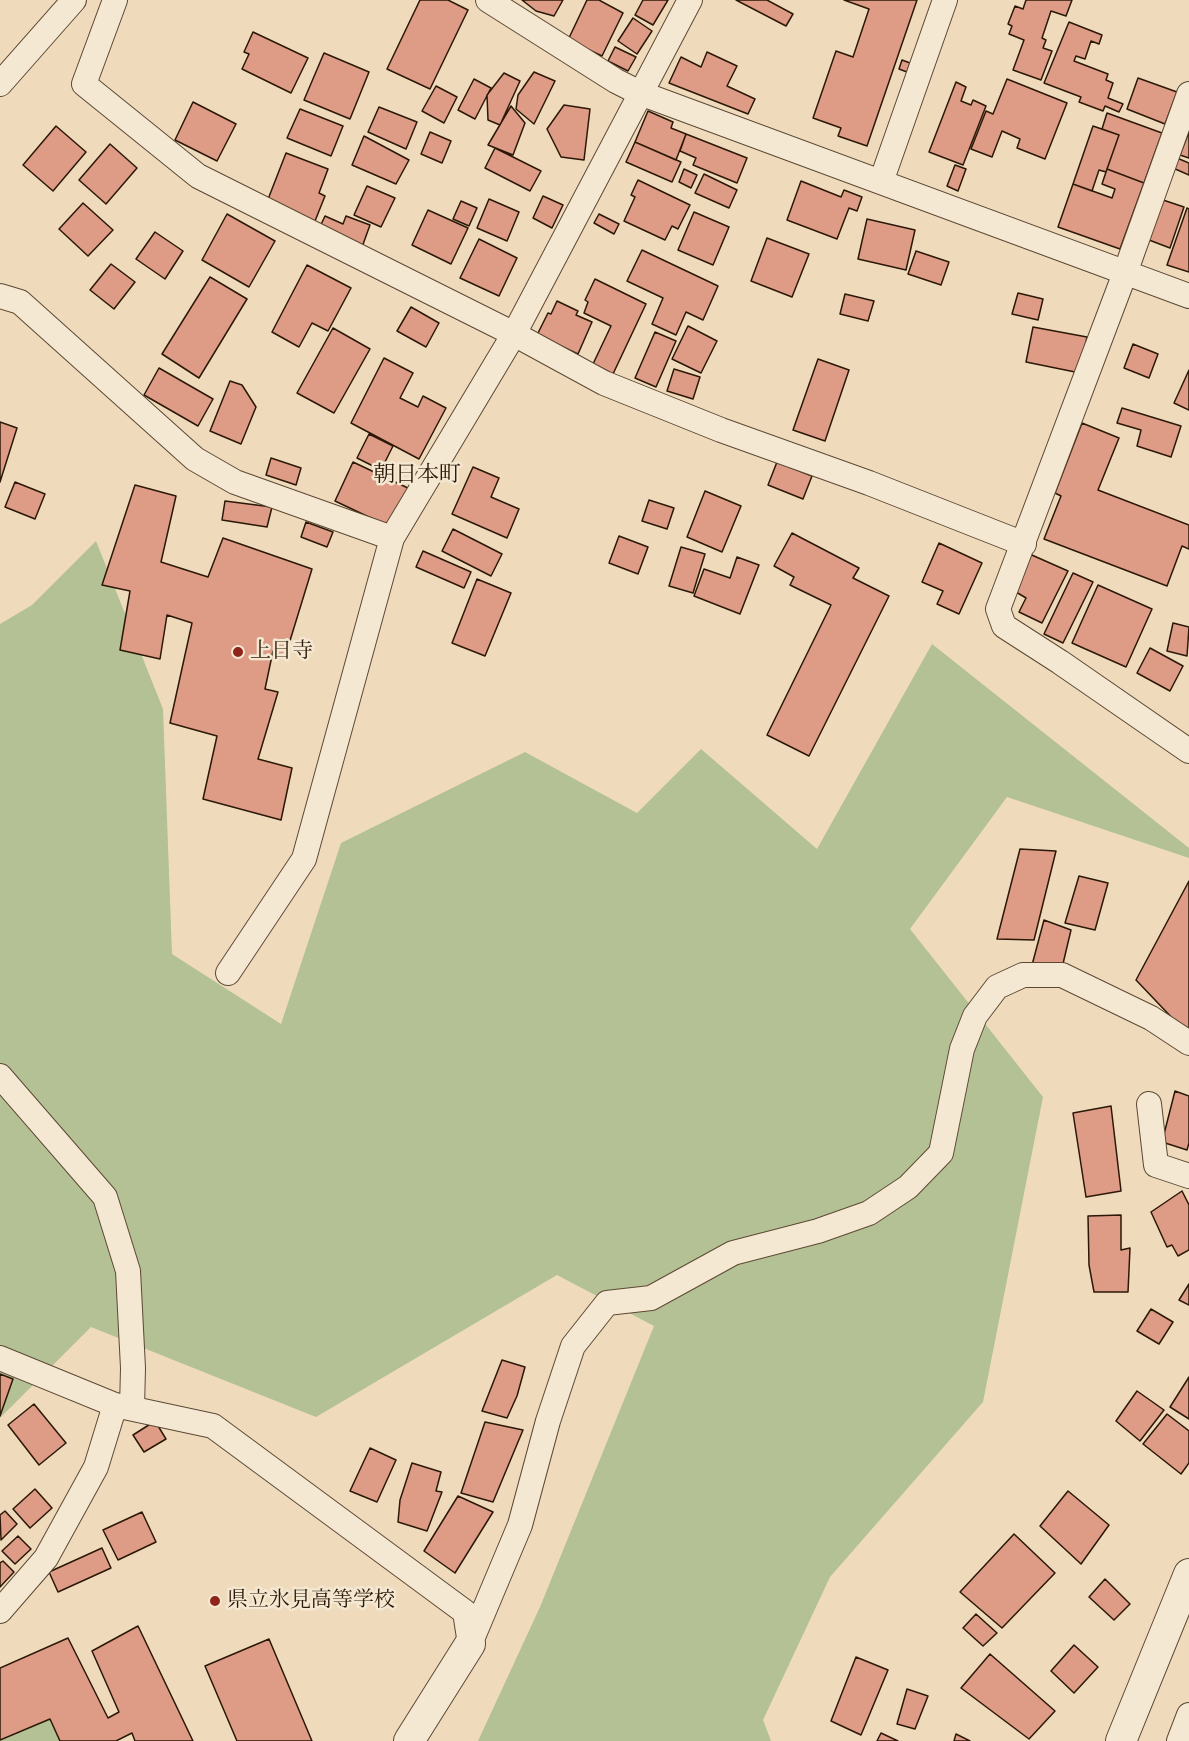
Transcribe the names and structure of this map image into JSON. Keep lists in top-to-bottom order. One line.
{"districts":["朝日本町"],"places":["上日寺","県立氷見高等学校"]}
